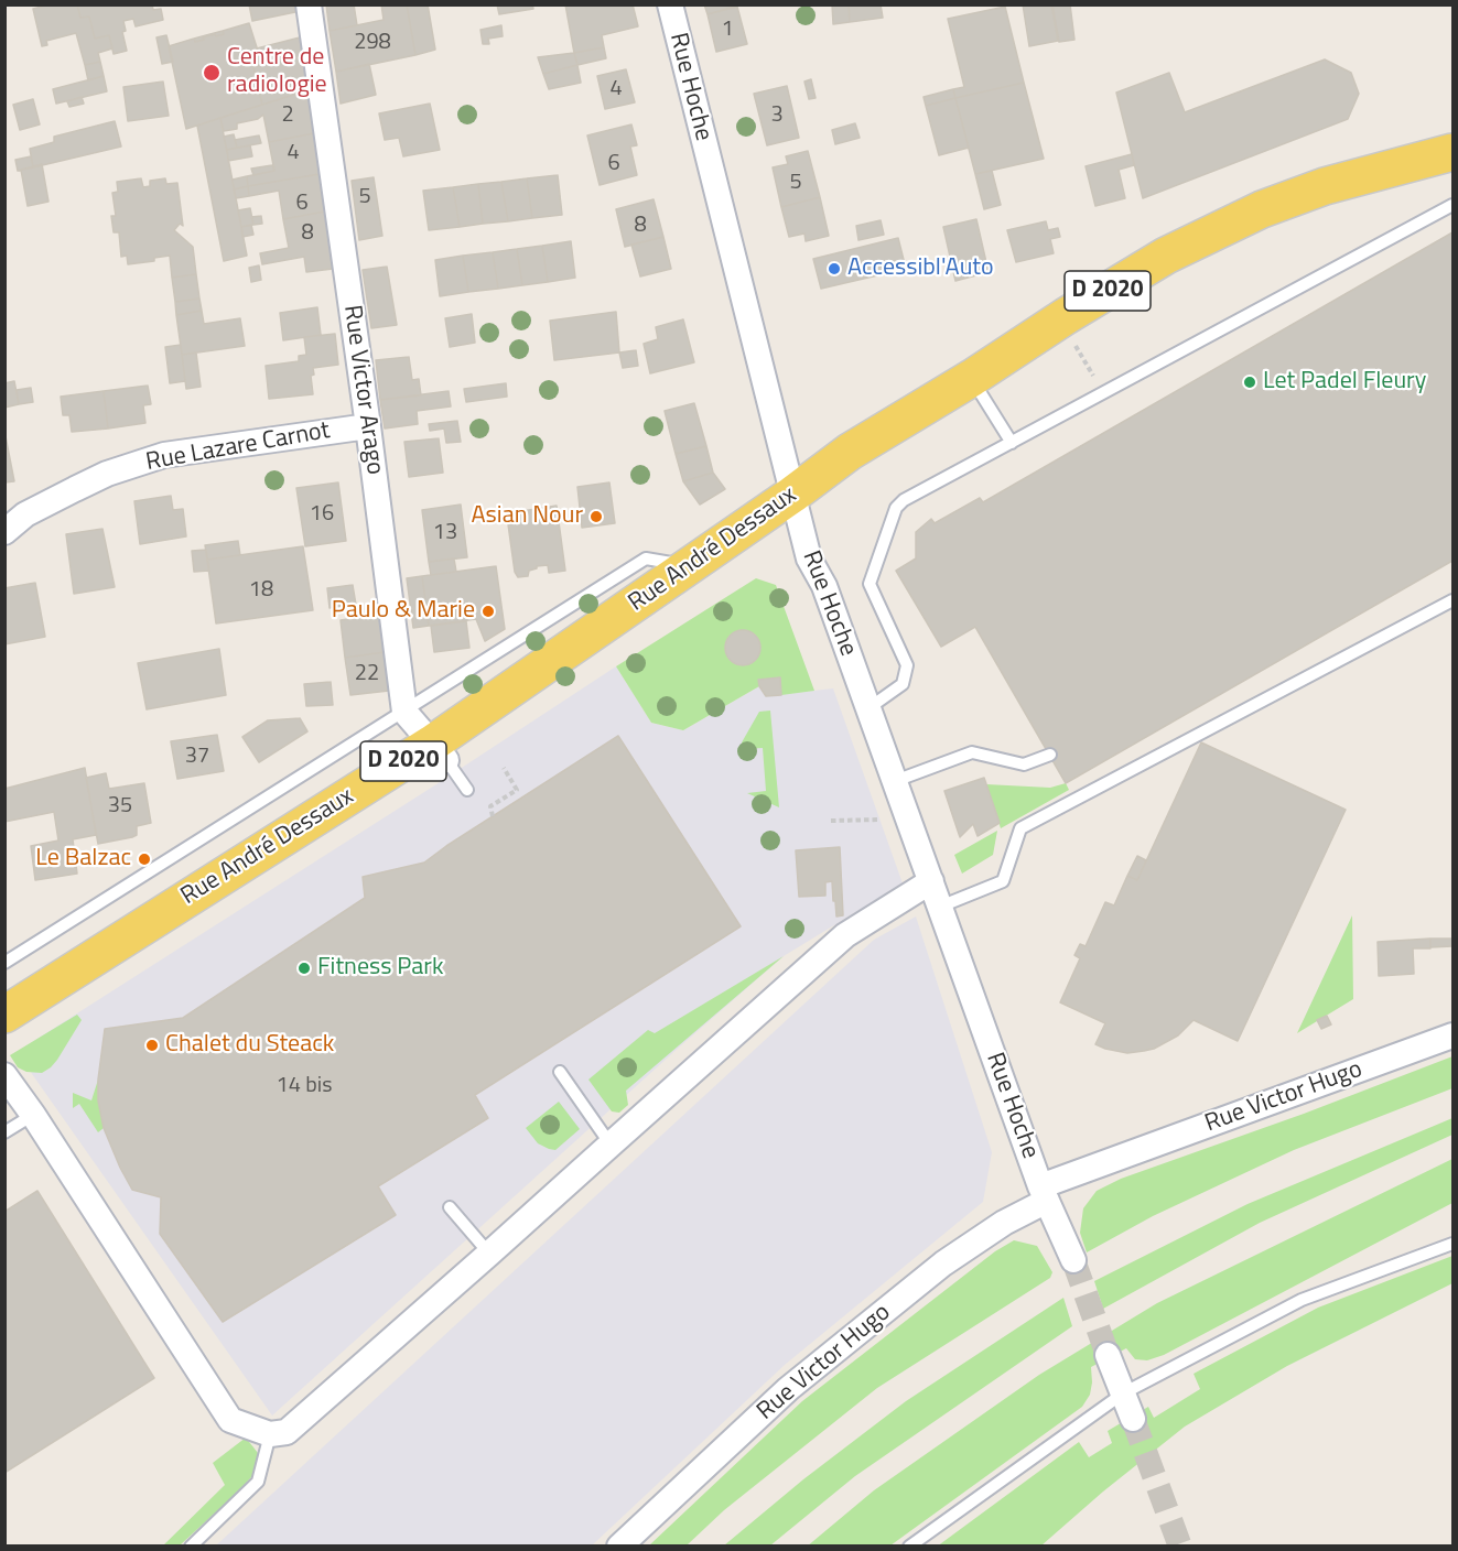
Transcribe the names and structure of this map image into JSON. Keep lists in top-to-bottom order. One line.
{"streets":{"main road":["D 2020","Rue André Dessaux"],"street":["Rue Hoche","Rue Victor Arago","Rue Lazare Carnot","Rue Victor Hugo"]},"crossings":[["Rue Hoche","Rue André Dessaux"],["Rue Hoche","Rue Victor Hugo"],["Rue Victor Arago","Rue Lazare Carnot"]],"places":["Centre de radiologie","Accessibl'Auto","Let Padel Fleury","Asian Nour","Paulo & Marie","Le Balzac","Fitness Park","Chalet du Steack"],"house_numbers":["1","298","4","2","3","4","6","5","5","6","8","8","16","13","18","22","37","35","14 bis"]}
